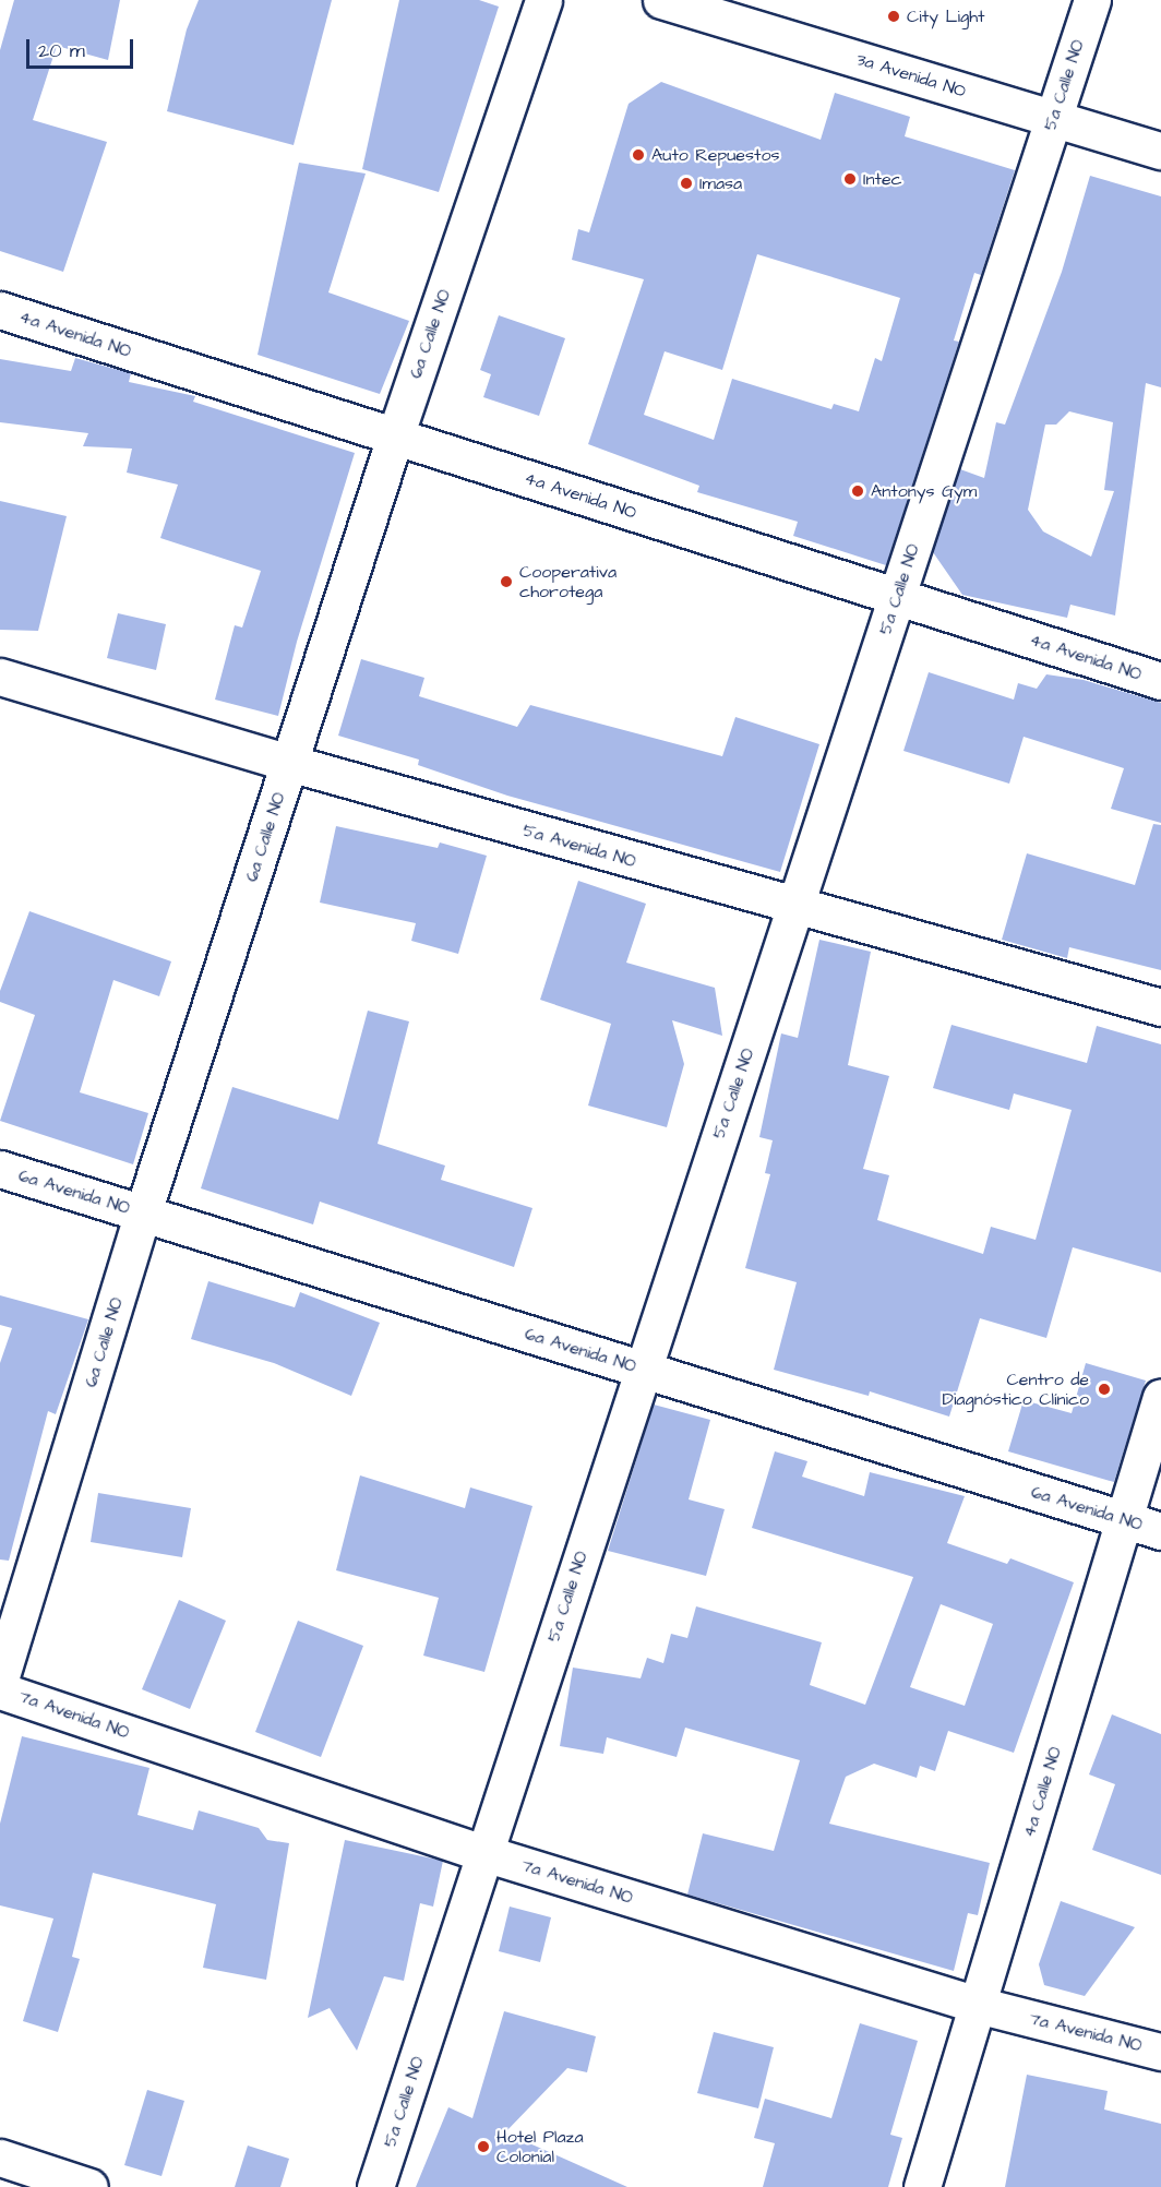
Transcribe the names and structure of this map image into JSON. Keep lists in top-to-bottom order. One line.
{"streets":{"street":["3a Avenida NO","5a Calle NO","4a Avenida NO","6a Calle NO","5a Avenida NO","6a Avenida NO","7a Avenida NO","4a Calle NO"]},"crossings":[["3a Avenida NO","5a Calle NO"],["5a Calle NO","4a Avenida NO"],["5a Calle NO","5a Avenida NO"],["5a Calle NO","6a Avenida NO"],["5a Calle NO","7a Avenida NO"],["4a Avenida NO","6a Calle NO"],["6a Calle NO","5a Avenida NO"],["6a Calle NO","6a Avenida NO"],["6a Avenida NO","4a Calle NO"],["7a Avenida NO","4a Calle NO"]],"places":["City Light","Auto Repuestos","Intec","Imasa","Antonys Gym","Cooperativa chorotega","Centro de Diagnóstico Clínico","Hotel Plaza Colonial"],"scale_bar":"20 m"}
